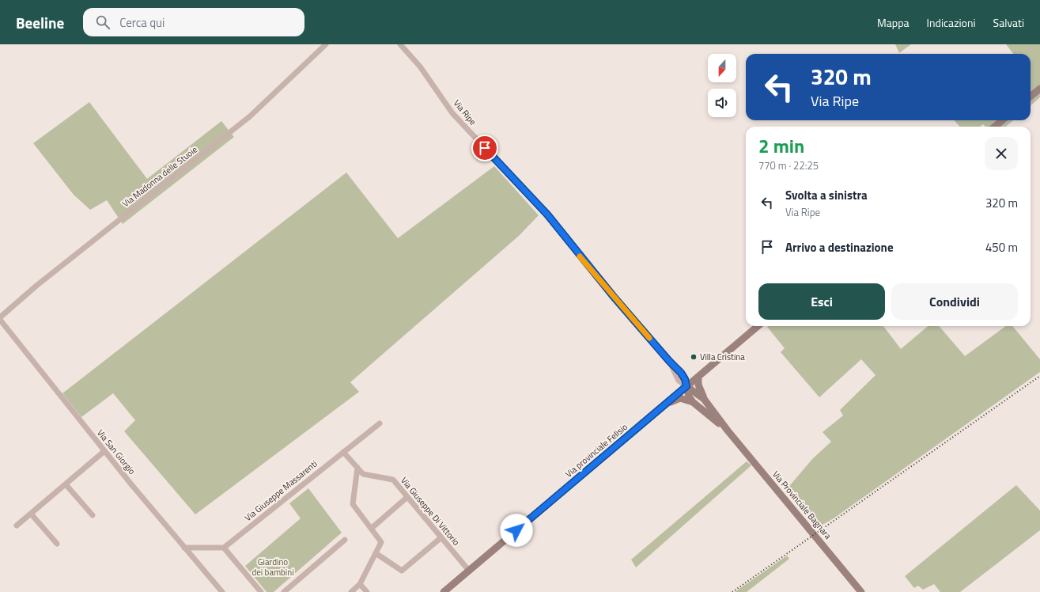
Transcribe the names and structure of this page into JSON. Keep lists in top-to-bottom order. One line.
{"streets":{"main road":["Via provinciale Felisio","Via Provinciale Bagnara"],"street":["Via Ripe","Via Madonna delle Stuoie","Via San Giorgio","Via Giuseppe Massarenti","Via Giuseppe Di Vittorio"]},"crossings":[["Via Ripe","Via provinciale Felisio"],["Via Ripe","Via Provinciale Bagnara"],["Via Madonna delle Stuoie","Via San Giorgio"],["Via provinciale Felisio","Via Provinciale Bagnara"],["Via provinciale Felisio","Via Giuseppe Di Vittorio"],["Via Giuseppe Massarenti","Via Giuseppe Di Vittorio"]],"parks":["Giardino dei bambini"],"places":["Villa Cristina"],"north":"bottom","page":{"header":"Beeline","search":"Cerca qui","nav":["Mappa","Indicazioni","Salvati"],"turn":["320 m","Via Ripe"],"heading":["2 min","770 m · 22:25"],"list":[{"name":"Svolta a sinistra","note":"Via Ripe","value":"320 m"},{"name":"Arrivo a destinazione","value":"450 m"}],"buttons":["Esci","Condividi"]}}
